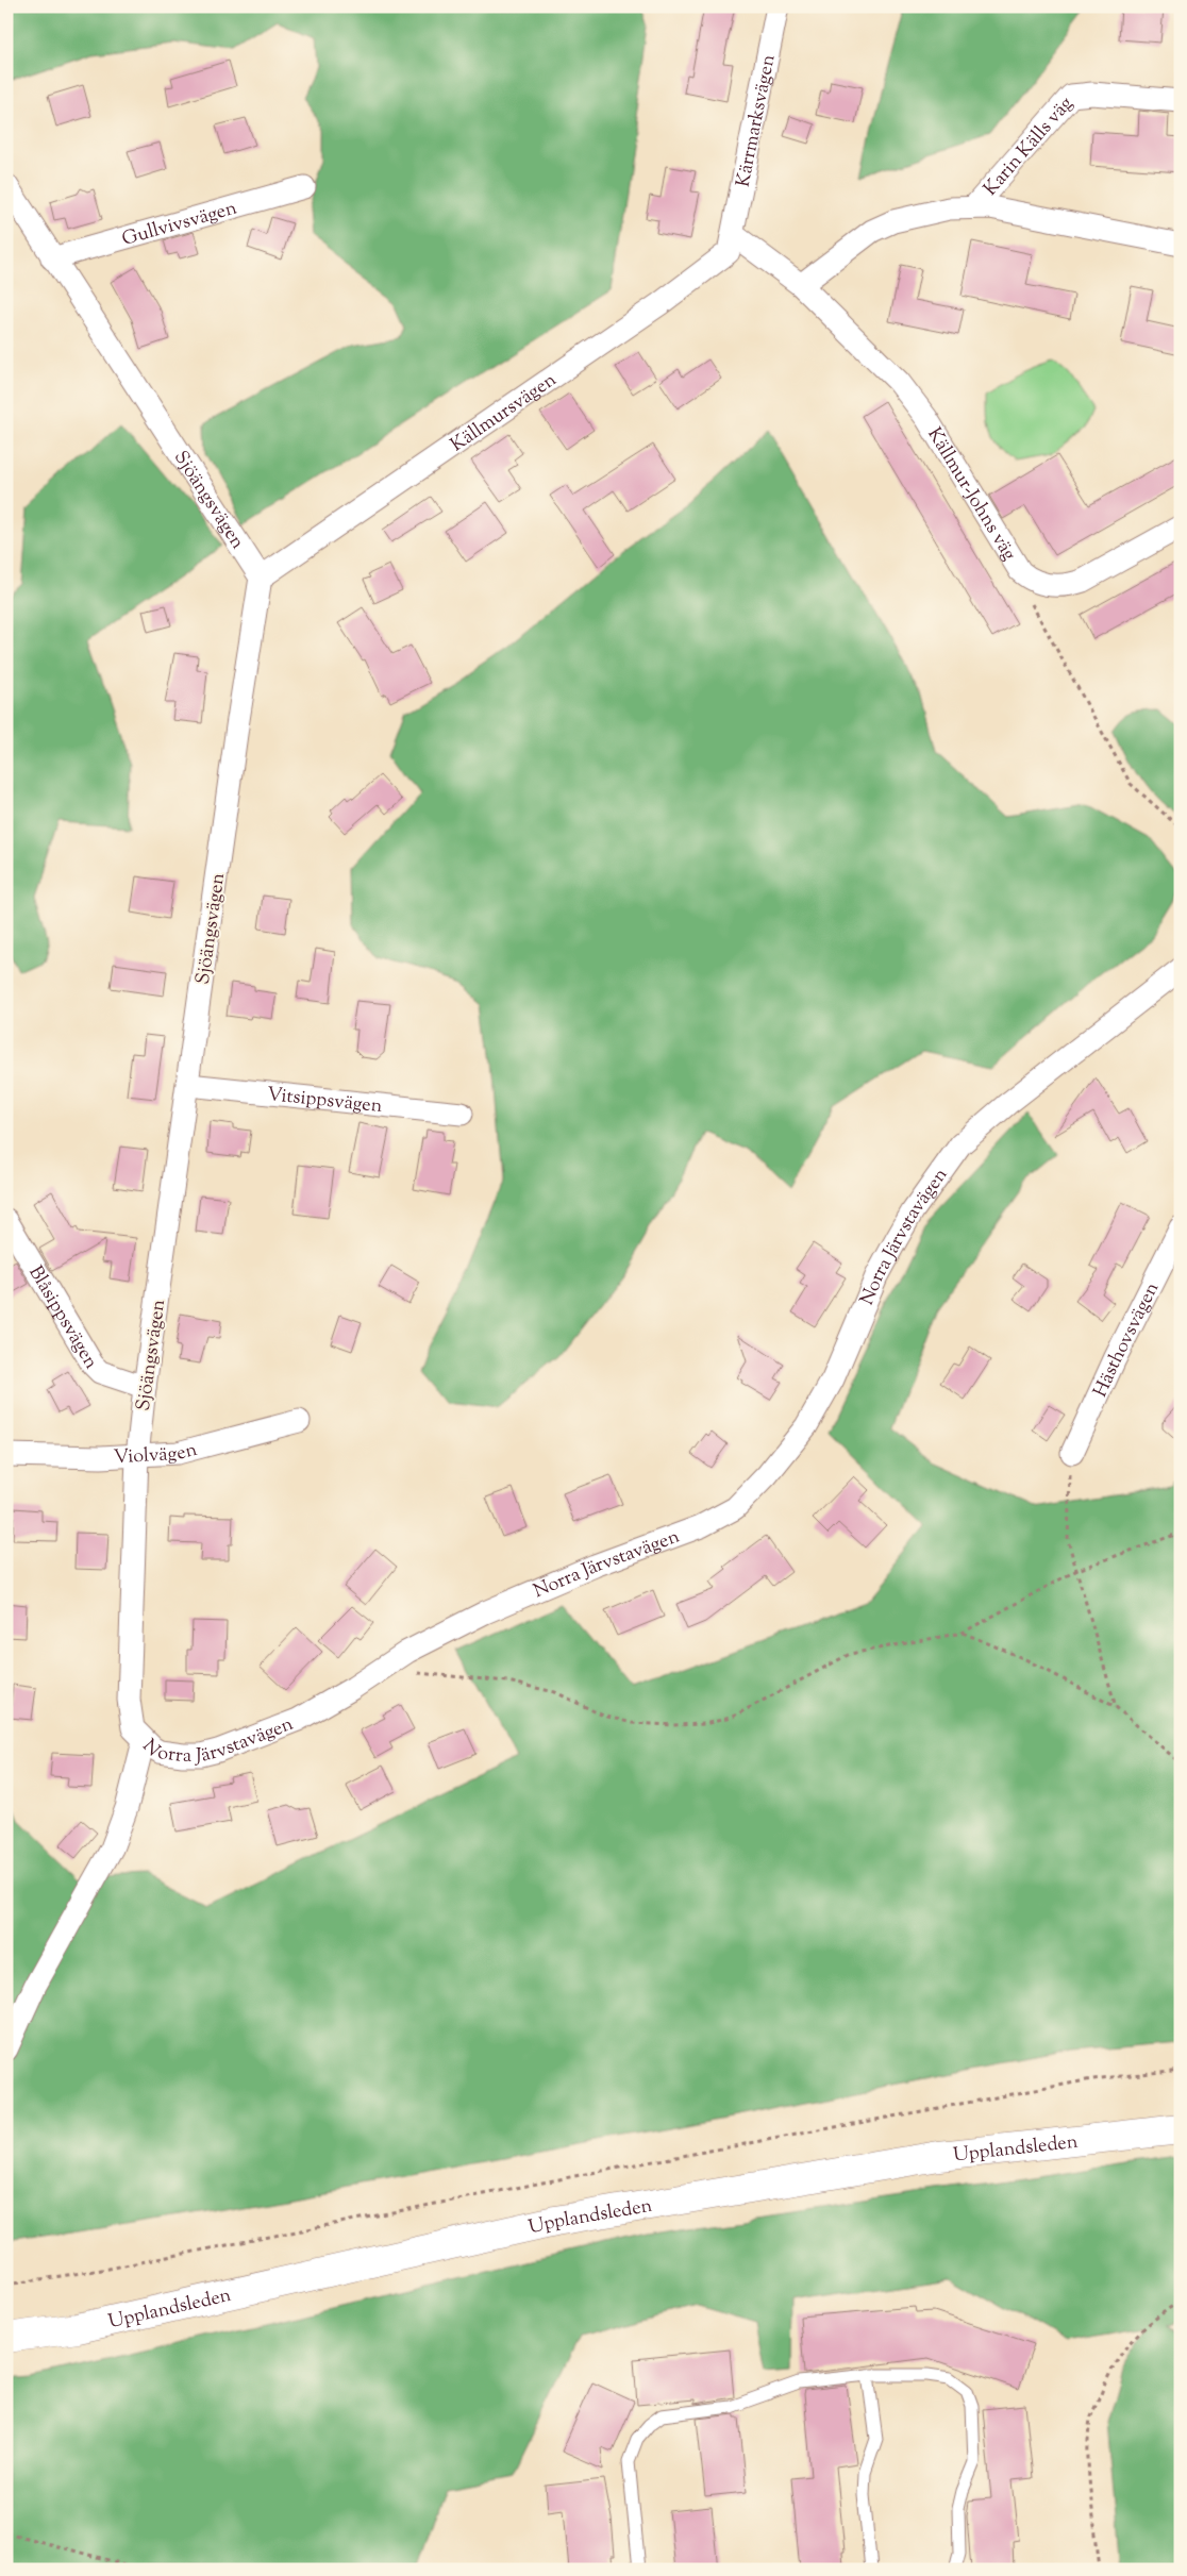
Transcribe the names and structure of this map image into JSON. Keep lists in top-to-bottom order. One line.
{"streets":{"street":["Kärrmarksvägen","Karin Källs väg","Gullvivsvägen","Källmursvägen","Källmur-Johns väg","Sjöängsvägen","Vitsippsvägen","Norra Järvstavägen","Blåsippsvägen","Hästhovsvägen","Violvägen","Upplandsleden"]},"crossings":[["Kärrmarksvägen","Källmursvägen"],["Kärrmarksvägen","Källmur-Johns väg"],["Gullvivsvägen","Sjöängsvägen"],["Källmursvägen","Källmur-Johns väg"],["Källmursvägen","Sjöängsvägen"],["Sjöängsvägen","Vitsippsvägen"],["Sjöängsvägen","Norra Järvstavägen"],["Sjöängsvägen","Blåsippsvägen"],["Sjöängsvägen","Violvägen"]]}
